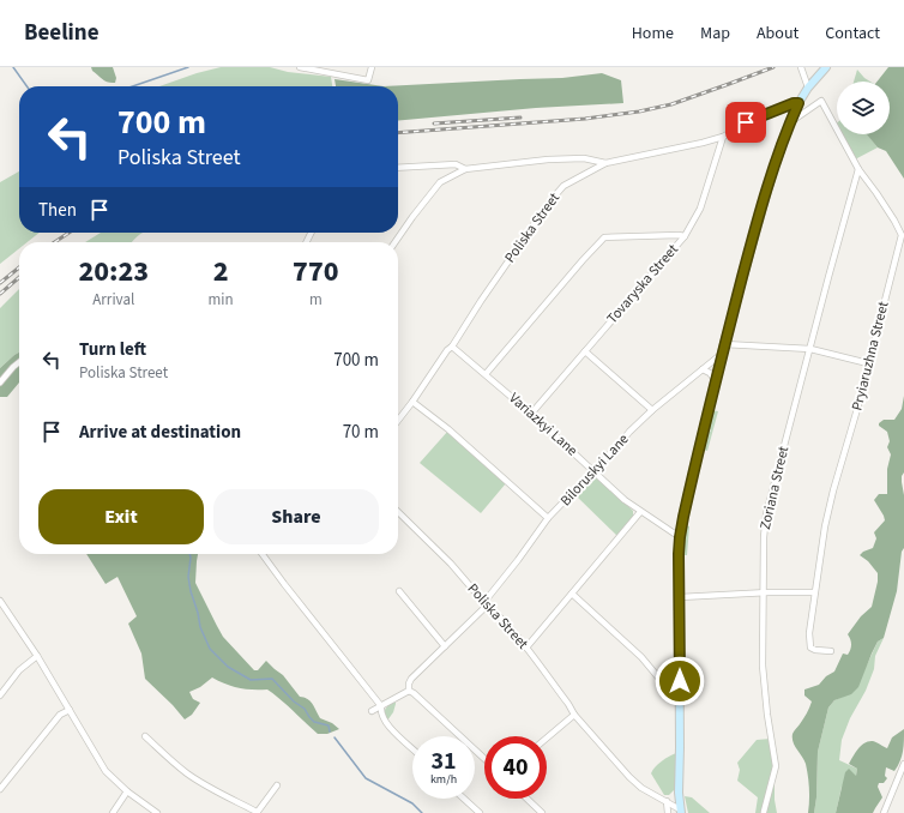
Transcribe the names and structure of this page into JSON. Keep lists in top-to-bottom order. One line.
{"streets":{"street":["Poliska Street","Tovaryska Street","Pryiaruzhna Street","Variazkyi Lane","Biloruskyi Lane","Zoriana Street"]},"crossings":[["Poliska Street","Tovaryska Street"],["Poliska Street","Variazkyi Lane"],["Poliska Street","Biloruskyi Lane"],["Tovaryska Street","Variazkyi Lane"],["Pryiaruzhna Street","Zoriana Street"],["Variazkyi Lane","Biloruskyi Lane"]],"page":{"header":"Beeline","nav":["Home","Map","About","Contact"],"turn":["700 m","Poliska Street"],"then":"Then","eta":["20:23","Arrival","2","min","770","m"],"list":[{"name":"Turn left","note":"Poliska Street","value":"700 m"},{"name":"Arrive at destination","value":"70 m"}],"buttons":["Exit","Share"],"speed":"31 km/h","limit":"40"}}
